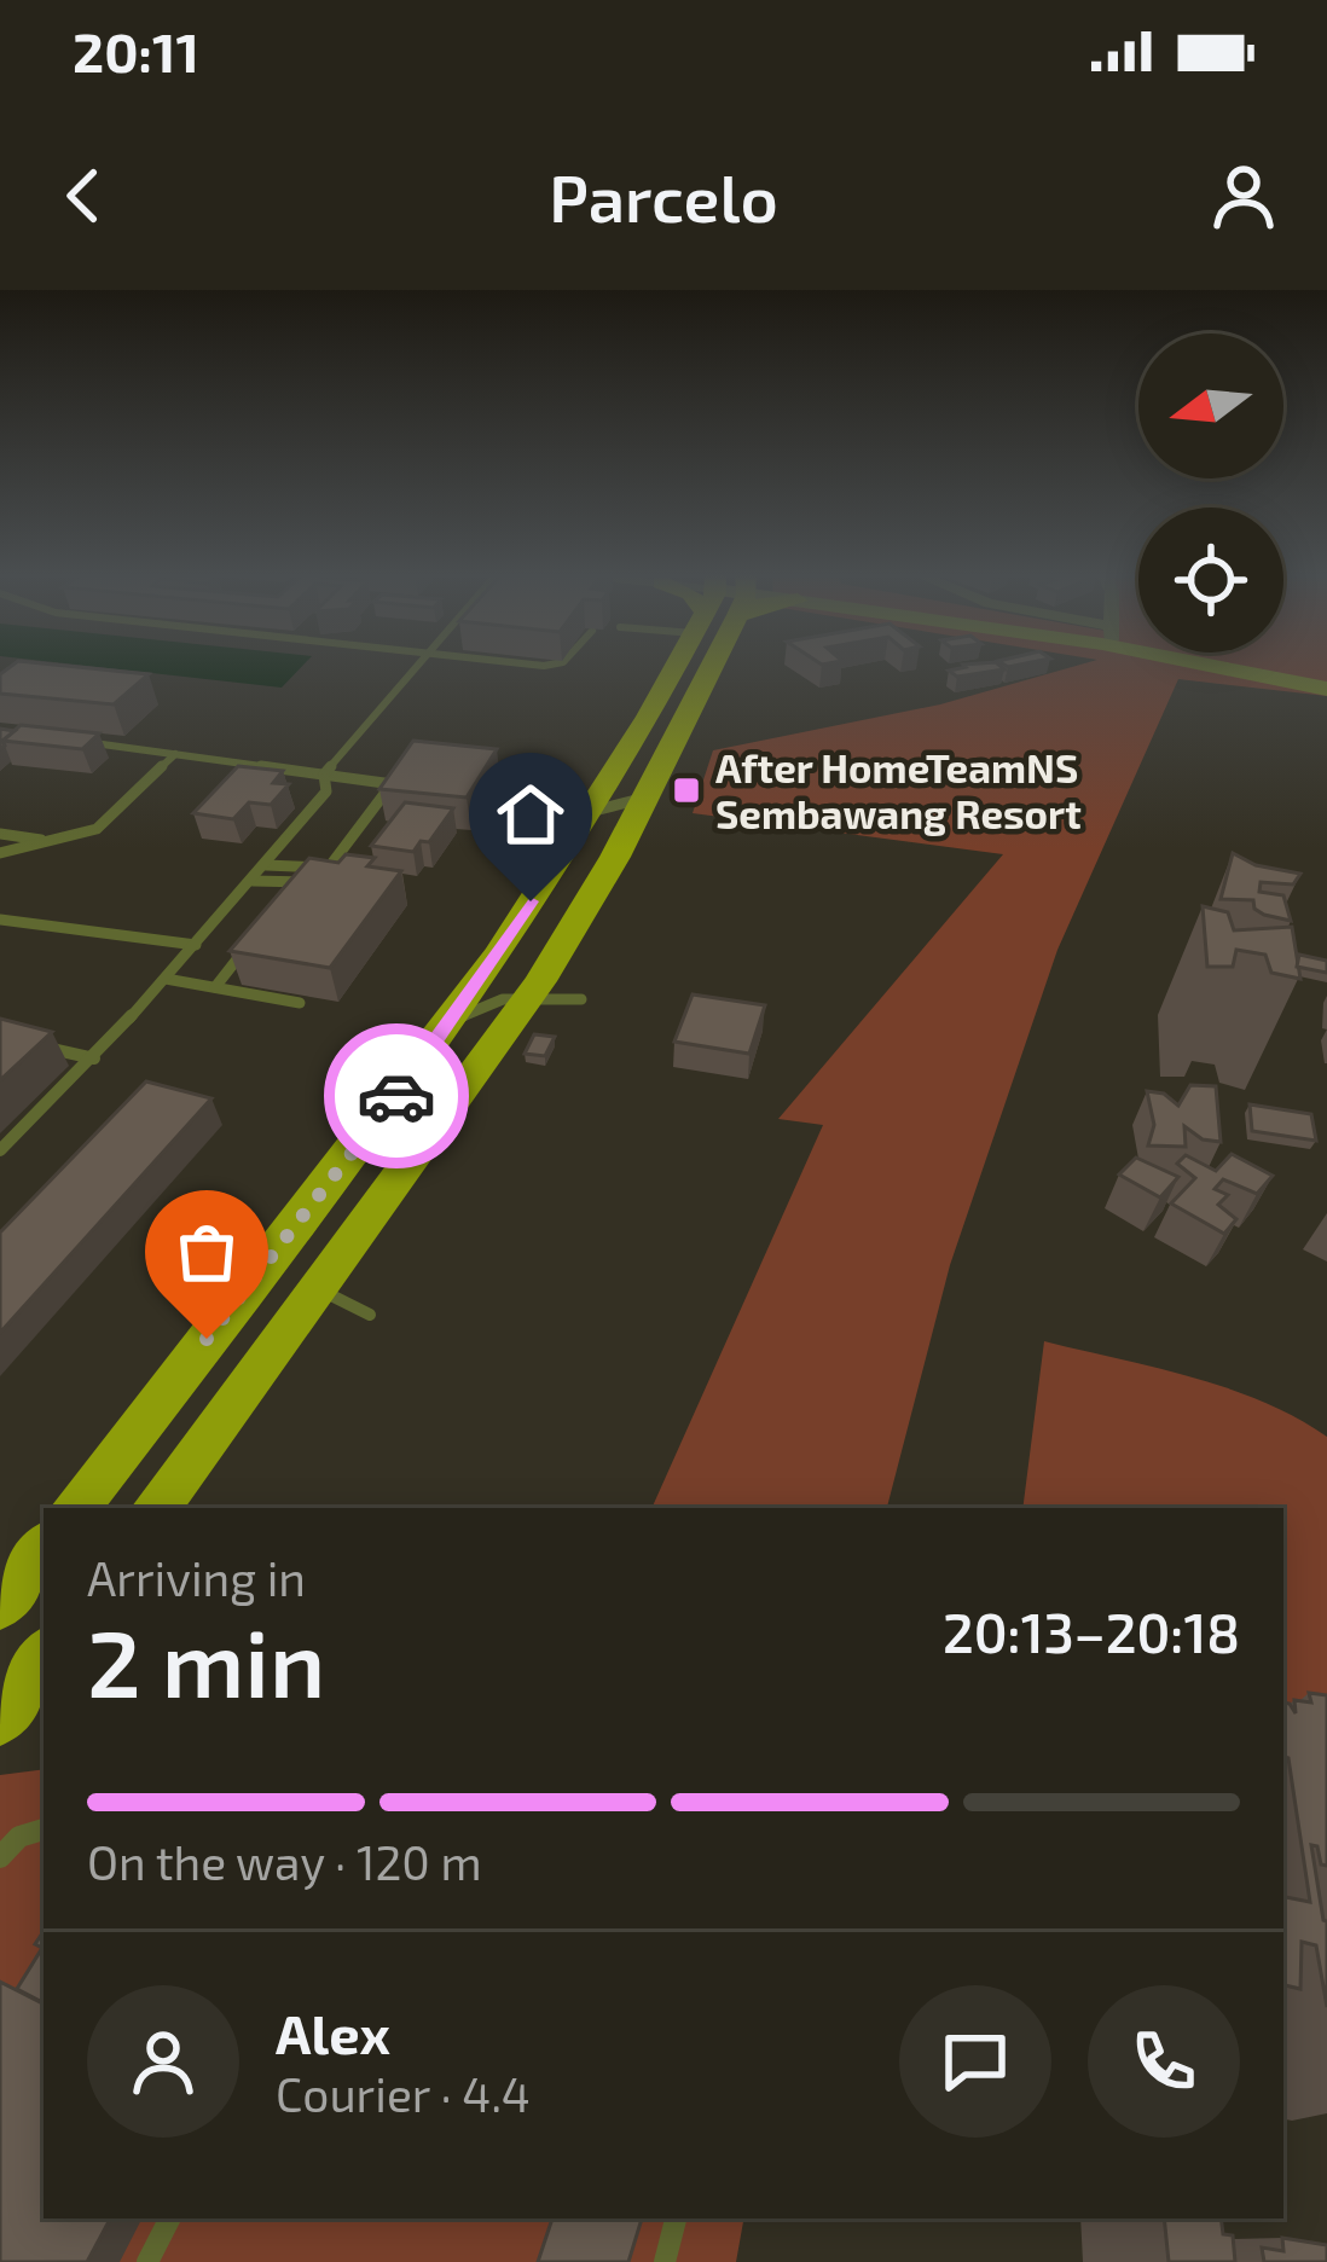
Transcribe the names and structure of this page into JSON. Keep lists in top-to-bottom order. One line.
{"places":{"transit":["After HomeTeamNS Sembawang Resort"]},"north":"left","page":{"status":"20:11","header":"Parcelo","heading":["2 min","Arriving in","20:13–20:18"],"panel":["Alex","Courier · 4.4"],"bar":"On the way · 120 m"}}
